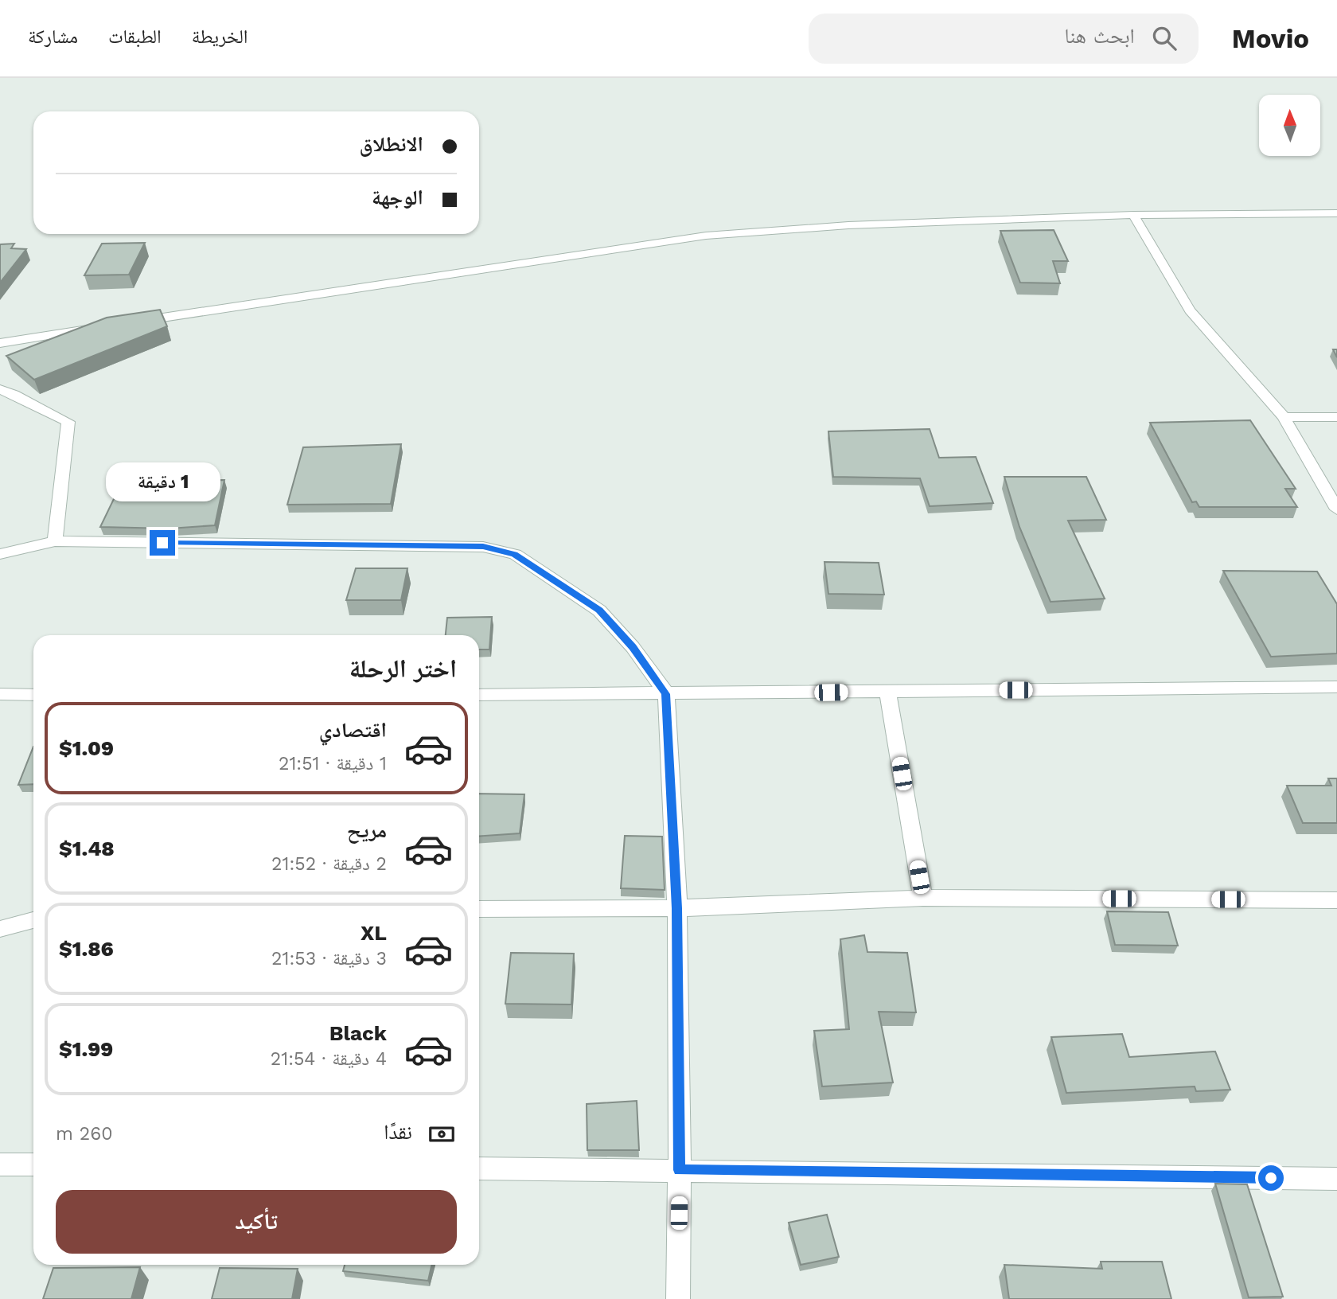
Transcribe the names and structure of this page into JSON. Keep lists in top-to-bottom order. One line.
{"north":"top","page":{"header":"Movio","search":"ابحث هنا","nav":["الخريطة","الطبقات","مشاركة"],"banner":["الانطلاق","الوجهة"],"bubble":"1 دقيقة","heading":"اختر الرحلة","list":[{"name":"اقتصادي","note":"1 دقيقة · 21:51","value":"$1.09"},{"name":"مريح","note":"2 دقيقة · 21:52","value":"$1.48"},{"name":"XL","note":"3 دقيقة · 21:53","value":"$1.86"},{"name":"Black","note":"4 دقيقة · 21:54","value":"$1.99"}],"pay":["نقدًا","260 m"],"buttons":"تأكيد"}}
